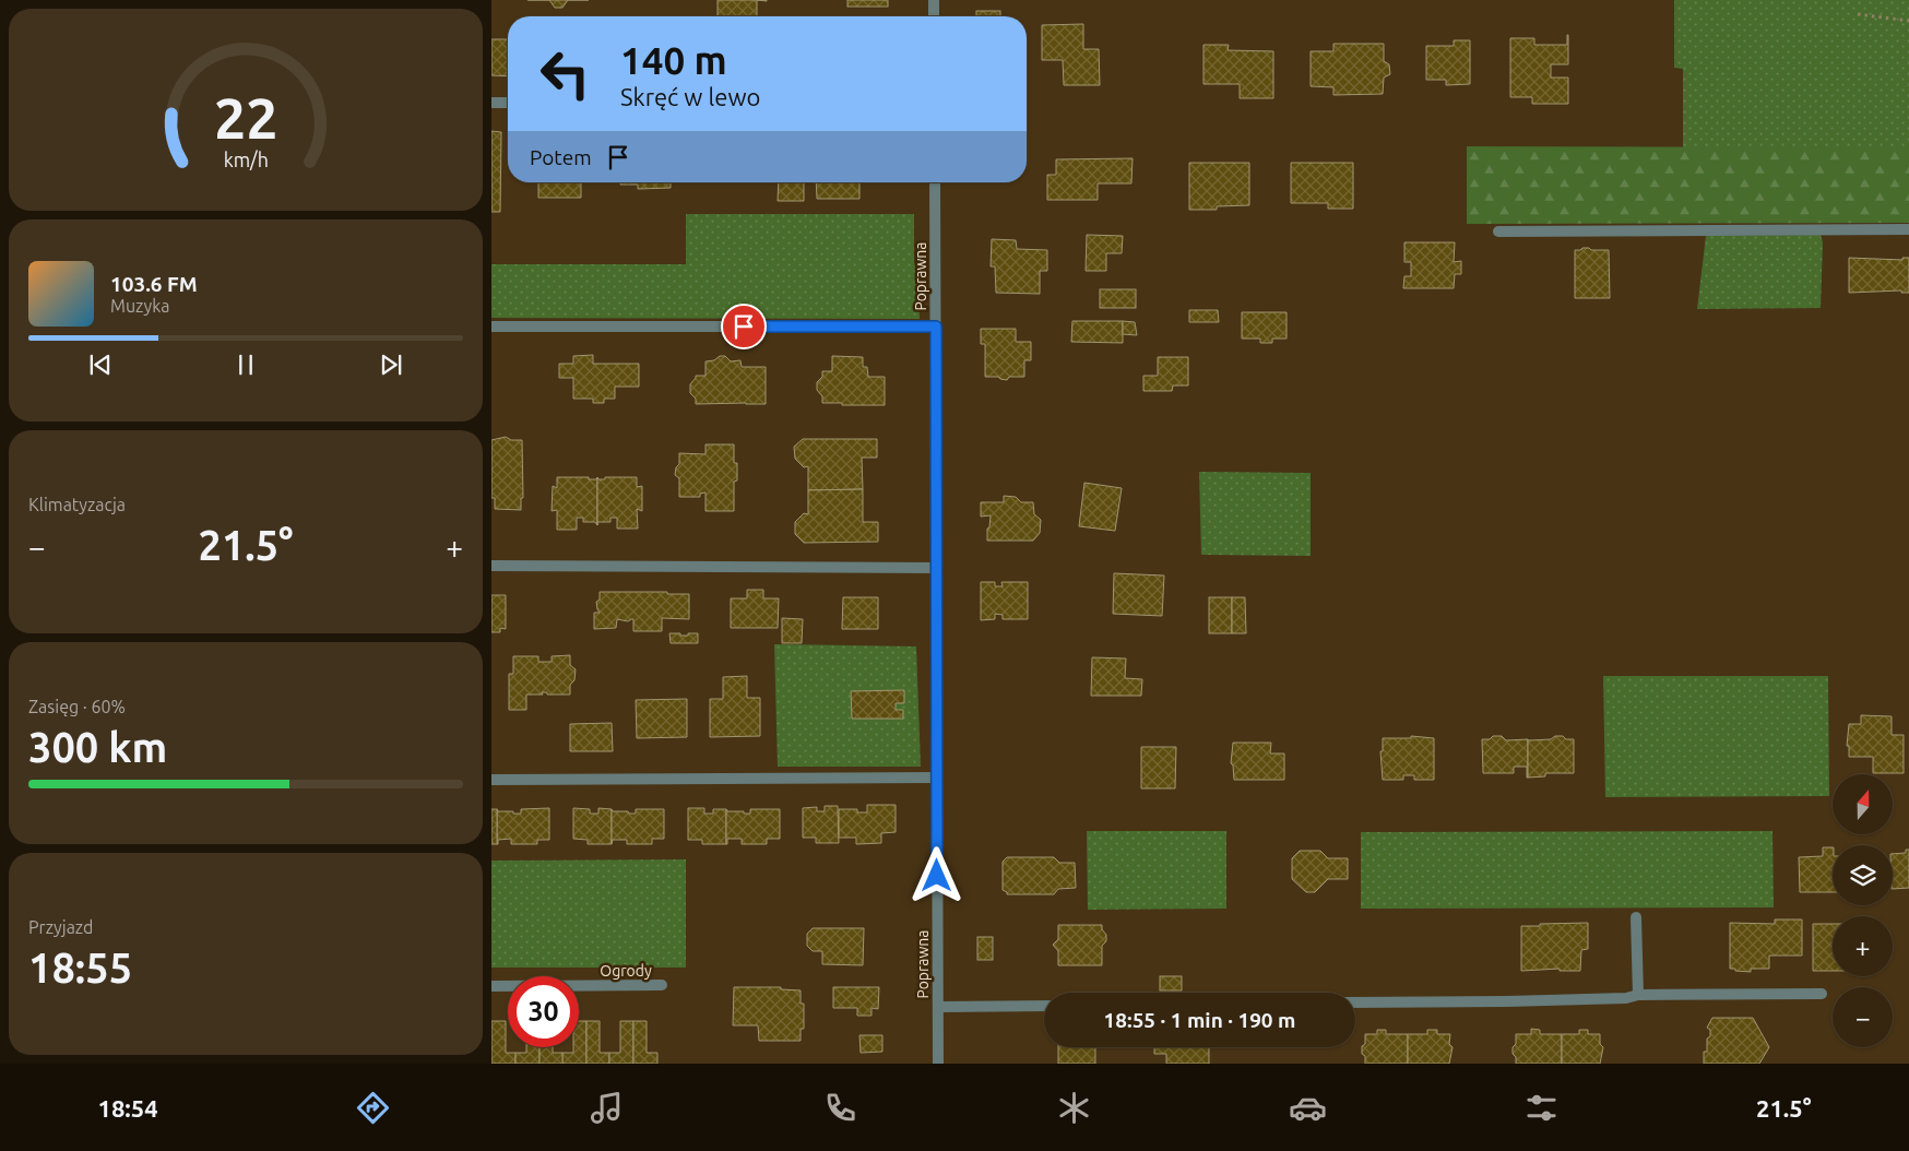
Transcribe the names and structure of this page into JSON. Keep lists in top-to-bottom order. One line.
{"streets":{"street":["Poprawna","Ogrody"]},"north":"top","page":{"turn":["140 m","Skręć w lewo"],"then":"Potem","song":["103.6 FM","Muzyka"],"tile":["Klimatyzacja",["Zasięg · 60%","300 km"],["Przyjazd","18:55"]],"heat":["−","21.5°","+"],"map_buttons":["+","−"],"limit":"30","trip":"18:55 · 1 min · 190 m","tabs":["18:54","21.5°"],"gauge":["22","km/h"]}}
